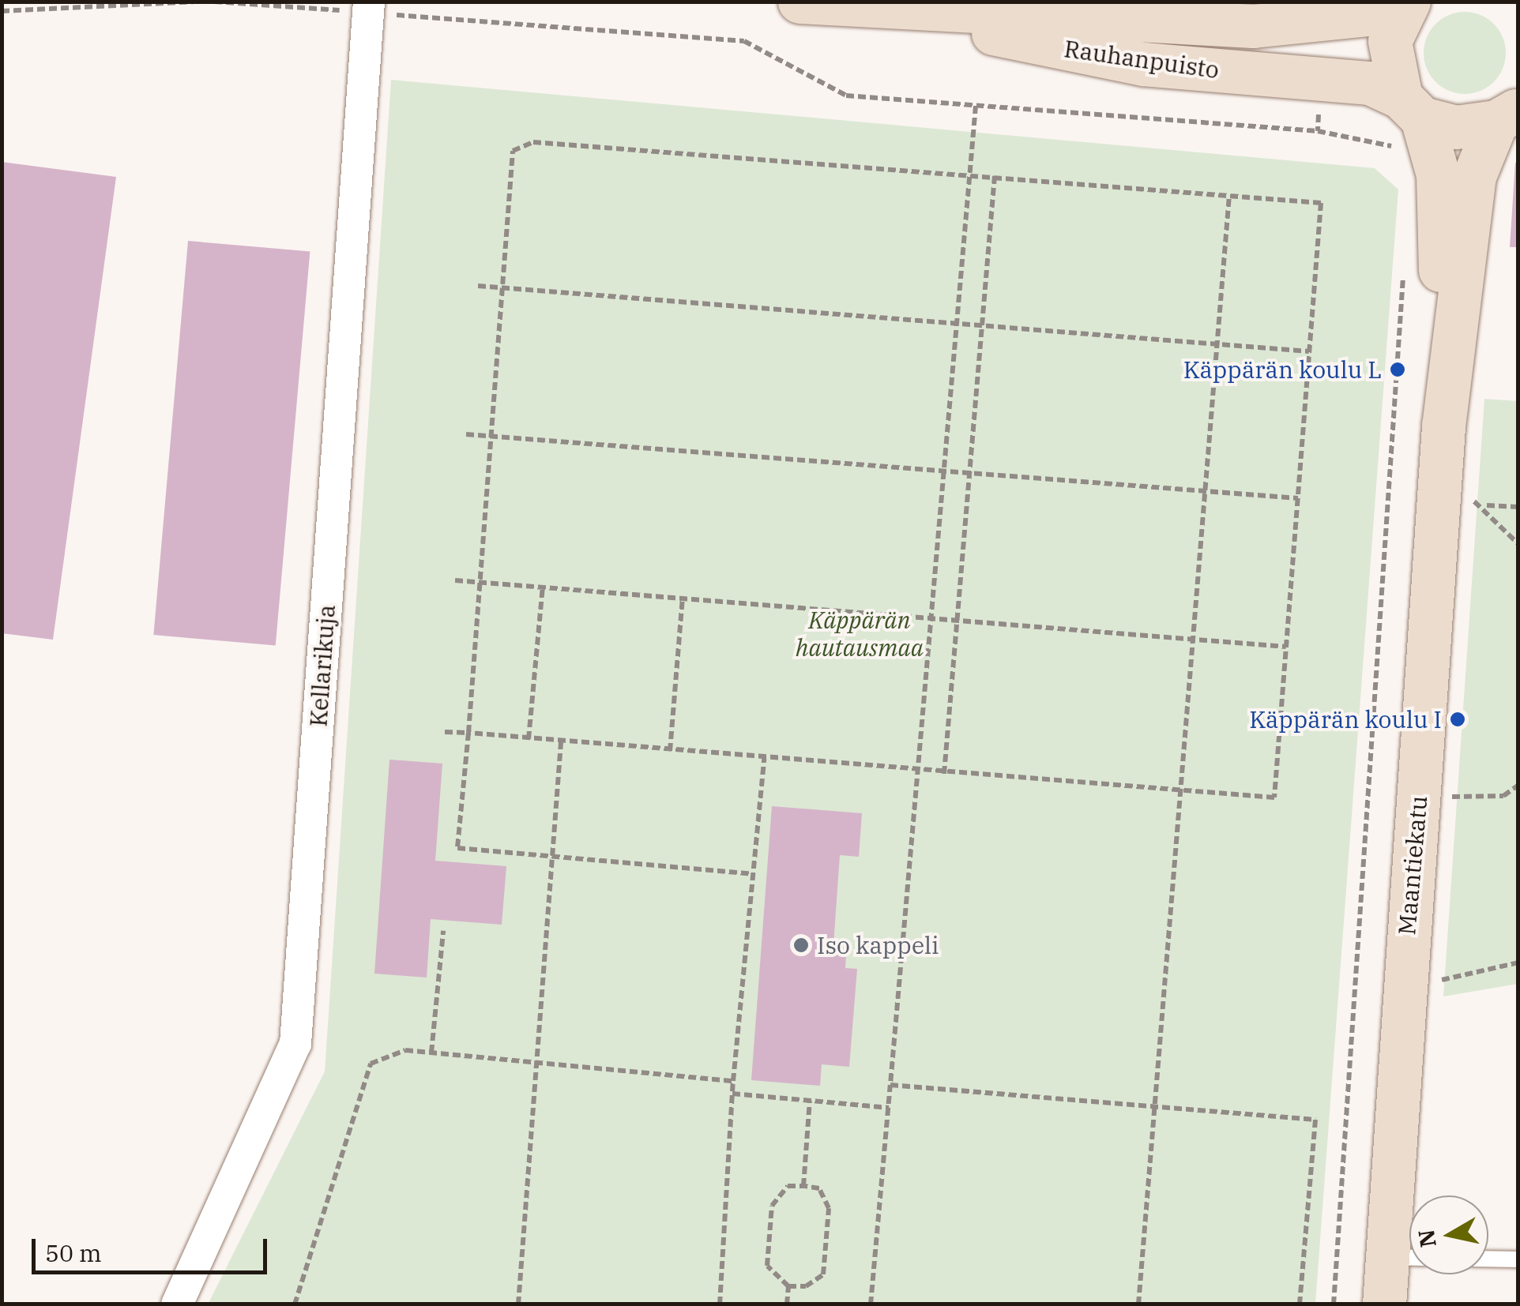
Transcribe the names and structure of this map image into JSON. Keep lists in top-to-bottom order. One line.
{"streets":{"main road":["Rauhanpuisto","Maantiekatu"],"street":["Kellarikuja"]},"crossings":[["Rauhanpuisto","Maantiekatu"]],"parks":["Käppärän hautausmaa"],"places":["Käppärän koulu L","Käppärän koulu I","Iso kappeli"],"scale_bar":"50 m","north":"left"}
